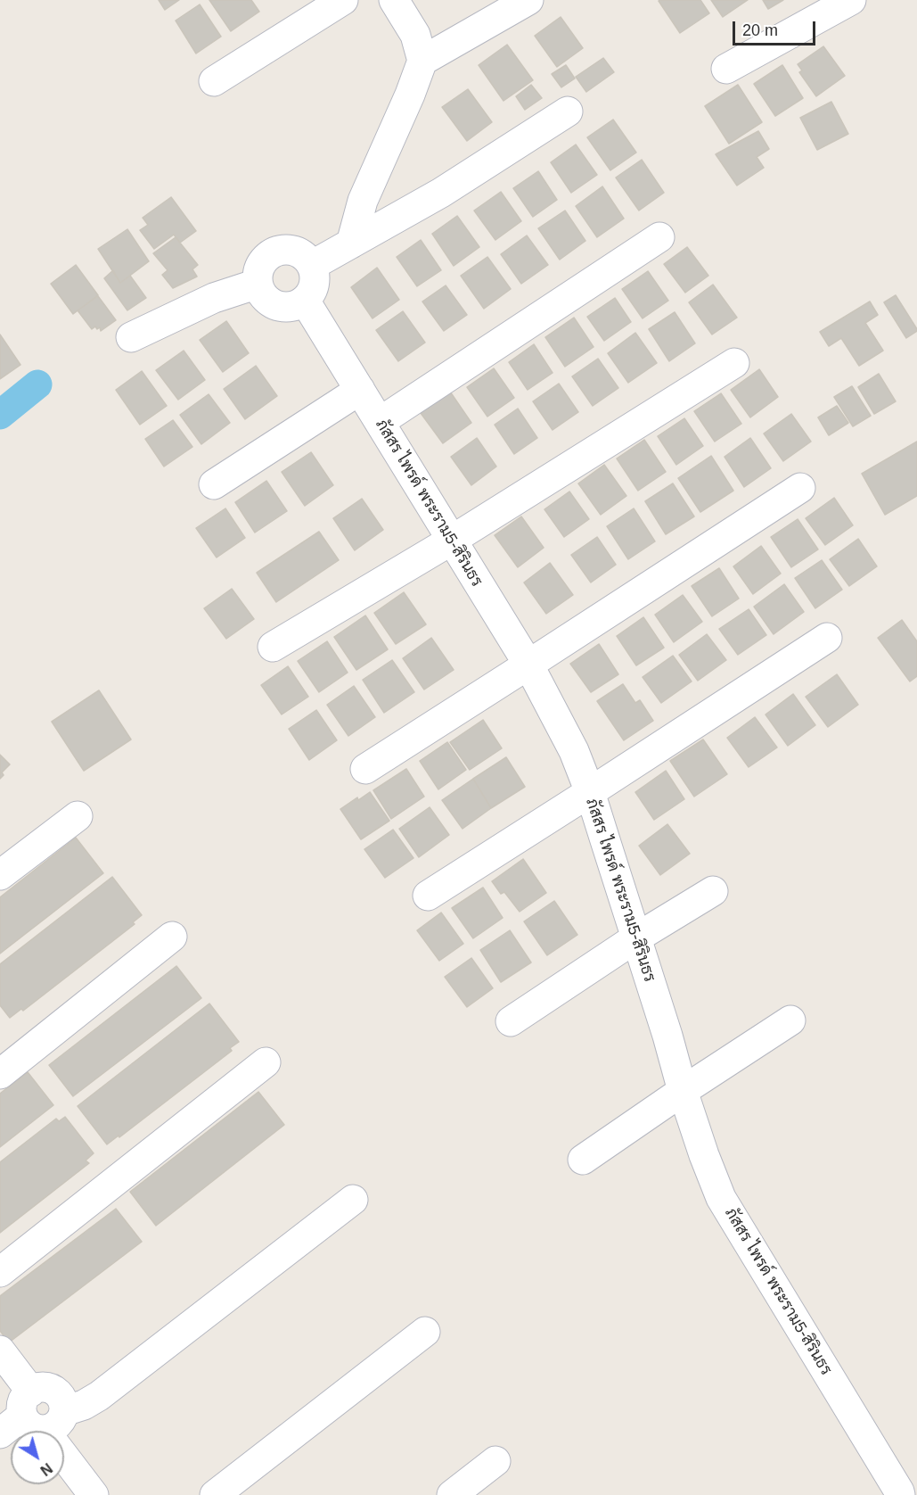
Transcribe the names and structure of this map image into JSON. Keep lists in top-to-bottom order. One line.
{"streets":{"street":["ภัสสร ไพรด์ พระราม5-สิรินธร"]},"scale_bar":"20 m","north":"bottom right"}
